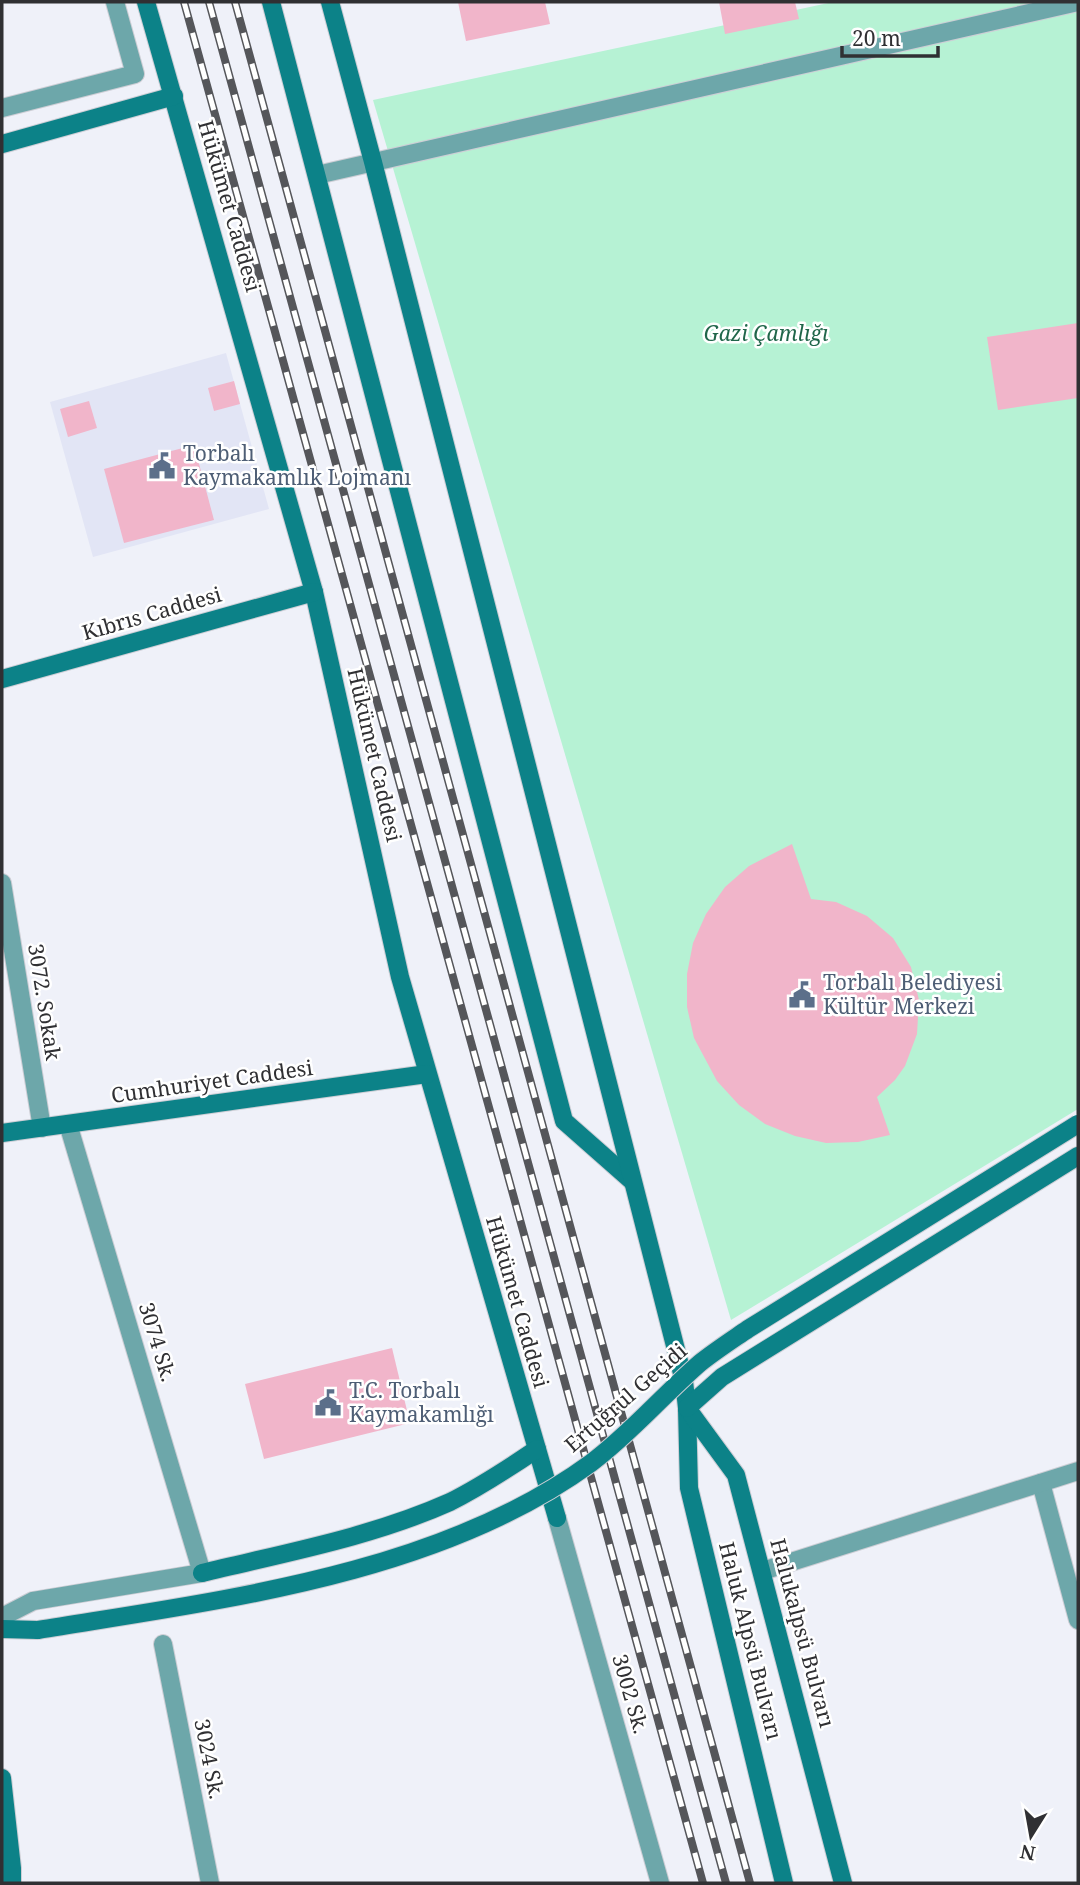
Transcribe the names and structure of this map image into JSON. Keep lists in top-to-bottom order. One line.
{"streets":{"main road":["Hükümet Caddesi","Kıbrıs Caddesi","Cumhuriyet Caddesi","Ertuğrul Geçidi","Halukalpsü Bulvarı","Haluk Alpsü Bulvarı"],"street":["3072. Sokak","3074 Sk.","3002 Sk.","3024 Sk."]},"crossings":[["Hükümet Caddesi","Kıbrıs Caddesi"],["Hükümet Caddesi","Cumhuriyet Caddesi"],["Hükümet Caddesi","3002 Sk."],["3072. Sokak","Cumhuriyet Caddesi"],["Cumhuriyet Caddesi","3074 Sk."],["Halukalpsü Bulvarı","Haluk Alpsü Bulvarı"]],"parks":["Gazi Çamlığı"],"places":{"public building":["Torbalı Kaymakamlık Lojmanı","Torbalı Belediyesi Kültür Merkezi","T.C. Torbalı Kaymakamlığı"]},"scale_bar":"20 m","north":"bottom"}
